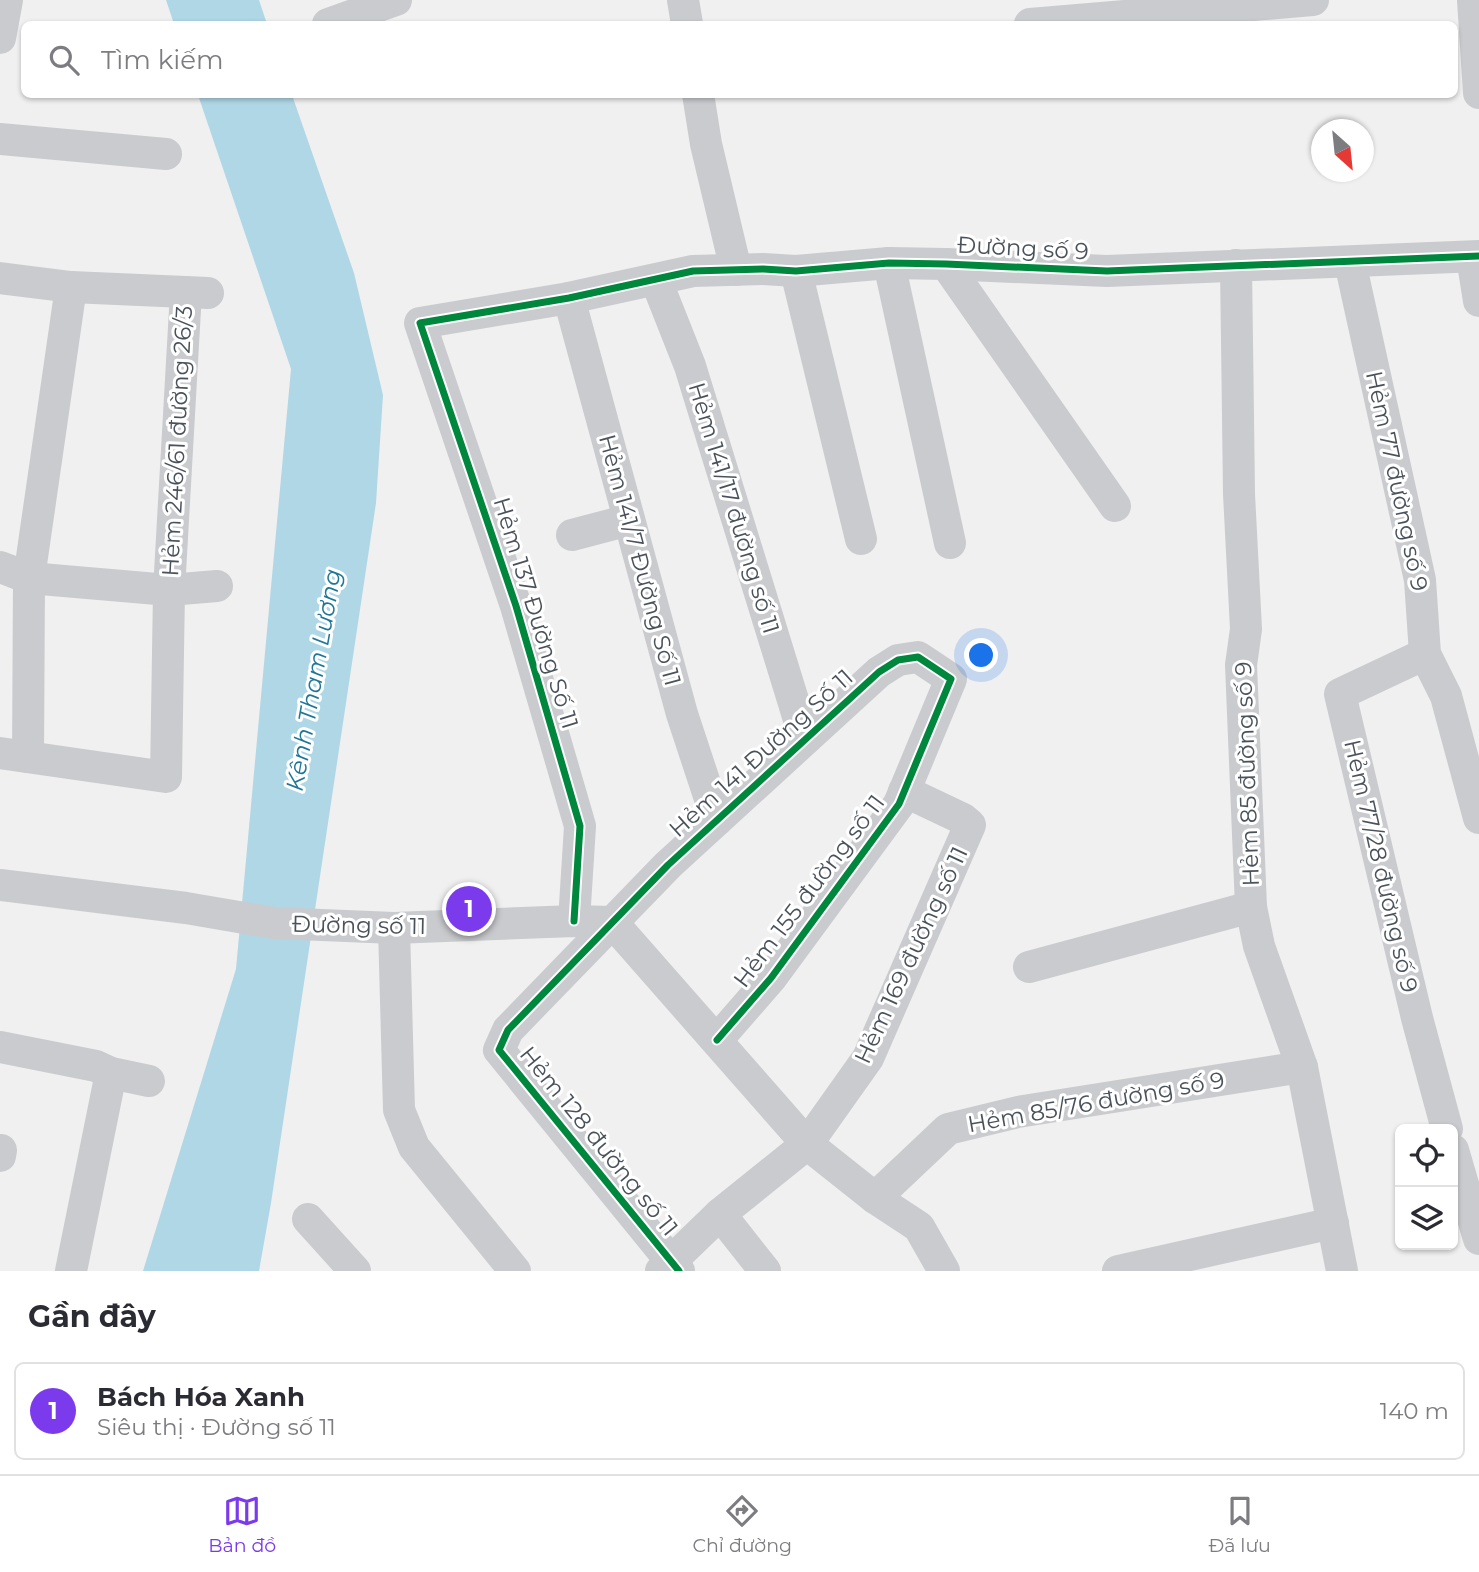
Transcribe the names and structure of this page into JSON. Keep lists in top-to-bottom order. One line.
{"streets":{"street":["Đường số 9","Hẻm 246/61 đường 26/3","Hẻm 77 đường số 9","Hẻm 141/17 đường số 11","Hẻm 141/7 Đường Số 11","Hẻm 137 Đường Số 11","Hẻm 141 Đường Số 11","Hẻm 85 đường số 9","Hẻm 77/28 đường số 9","Hẻm 155 đường số 11","Đường số 11","Hẻm 169 đường số 11","Hẻm 85/76 đường số 9","Hẻm 128 đường số 11"]},"crossings":[["Đường số 9","Hẻm 77 đường số 9"],["Đường số 9","Hẻm 141/17 đường số 11"],["Đường số 9","Hẻm 141/7 Đường Số 11"],["Đường số 9","Hẻm 137 Đường Số 11"],["Đường số 9","Hẻm 85 đường số 9"],["Hẻm 77 đường số 9","Hẻm 77/28 đường số 9"],["Hẻm 141/17 đường số 11","Hẻm 141 Đường Số 11"],["Hẻm 141/7 Đường Số 11","Hẻm 141 Đường Số 11"],["Hẻm 137 Đường Số 11","Đường số 11"],["Hẻm 141 Đường Số 11","Hẻm 155 đường số 11"],["Hẻm 141 Đường Số 11","Đường số 11"],["Hẻm 141 Đường Số 11","Hẻm 128 đường số 11"],["Hẻm 85 đường số 9","Hẻm 85/76 đường số 9"],["Hẻm 155 đường số 11","Hẻm 169 đường số 11"],["Đường số 11","Hẻm 128 đường số 11"]],"water":["Kênh Tham Lương"],"north":"bottom right","page":{"search":"Tìm kiếm","pins":"1","heading":"Gần đây","list":[{"mark":"1","name":"Bách Hóa Xanh","note":"Siêu thị · Đường số 11","value":"140 m"}],"nav":["Bản đồ","Chỉ đường","Đã lưu"]}}
